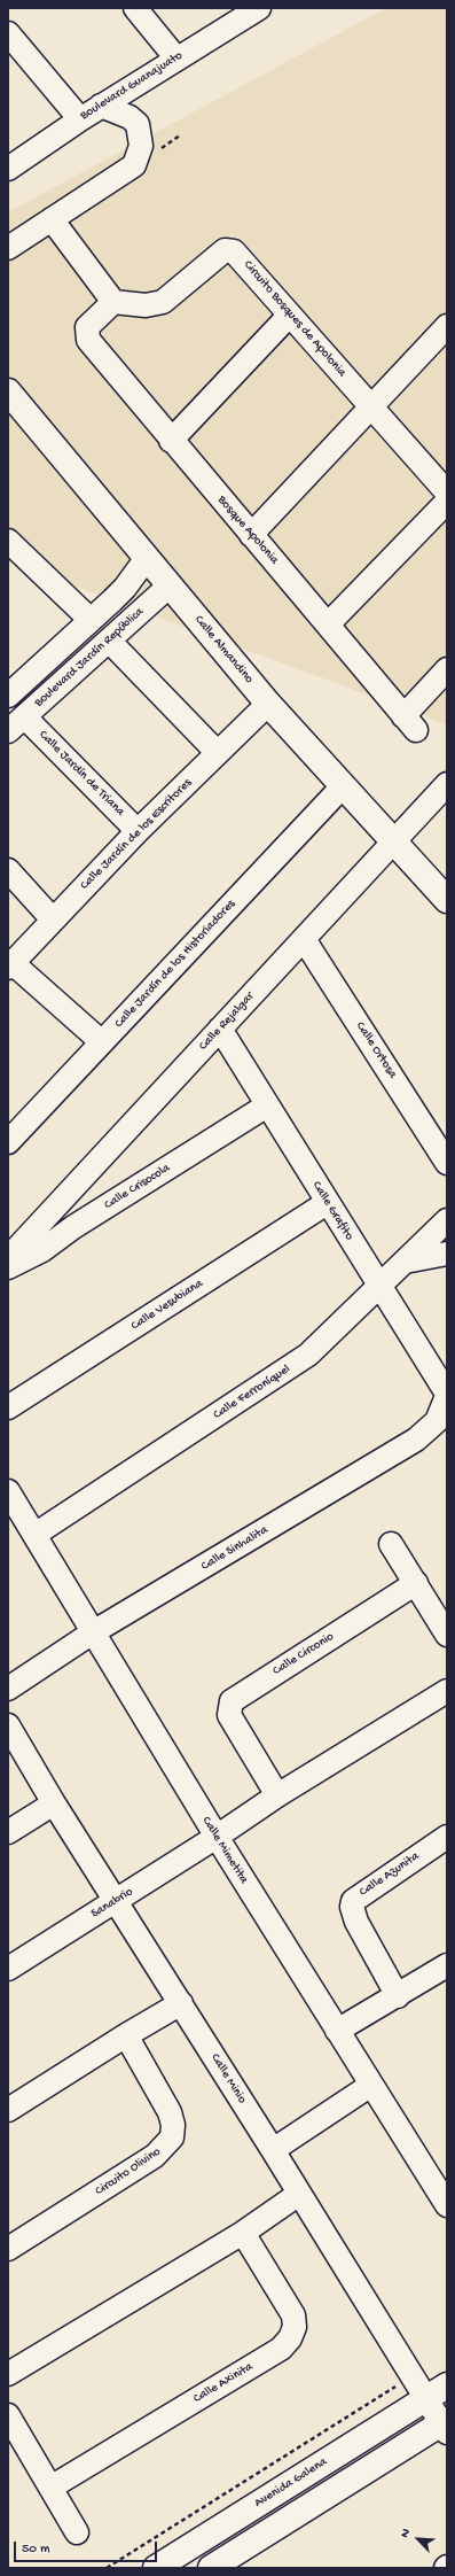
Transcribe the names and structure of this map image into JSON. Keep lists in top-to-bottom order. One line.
{"streets":{"street":["Boulevard Guanajuato","Circuito Bosques de Apolonia","Bosque Apolonia","Calle Almandino","Boulevard Jardín República","Calle Jardín de Triana","Calle Jardín de los Escritores","Calle Jardín de los Historiadores","Calle Rejalgar","Calle Ortosa","Calle Crisocola","Calle Grafito","Calle Vesubiana","Calle Ferroníquel","Calle Sinhalita","Calle Circonio","Calle Mimetita","Calle Azunita","Sanabrio","Calle Minio","Circuito Olivino","Calle Axinita","Avenida Galena"]},"crossings":[["Circuito Bosques de Apolonia","Bosque Apolonia"],["Calle Almandino","Boulevard Jardín República"],["Calle Almandino","Calle Jardín de los Escritores"],["Calle Almandino","Calle Jardín de los Historiadores"],["Calle Almandino","Calle Rejalgar"],["Boulevard Jardín República","Calle Jardín de Triana"],["Calle Jardín de Triana","Calle Jardín de los Escritores"],["Calle Rejalgar","Calle Ortosa"],["Calle Rejalgar","Calle Grafito"],["Calle Crisocola","Calle Grafito"],["Calle Grafito","Calle Vesubiana"],["Calle Grafito","Calle Ferroníquel"],["Calle Grafito","Calle Sinhalita"],["Calle Ferroníquel","Calle Mimetita"],["Calle Sinhalita","Calle Mimetita"],["Calle Mimetita","Sanabrio"],["Sanabrio","Calle Minio"],["Calle Minio","Avenida Galena"]],"scale_bar":"50 m","north":"top left"}
